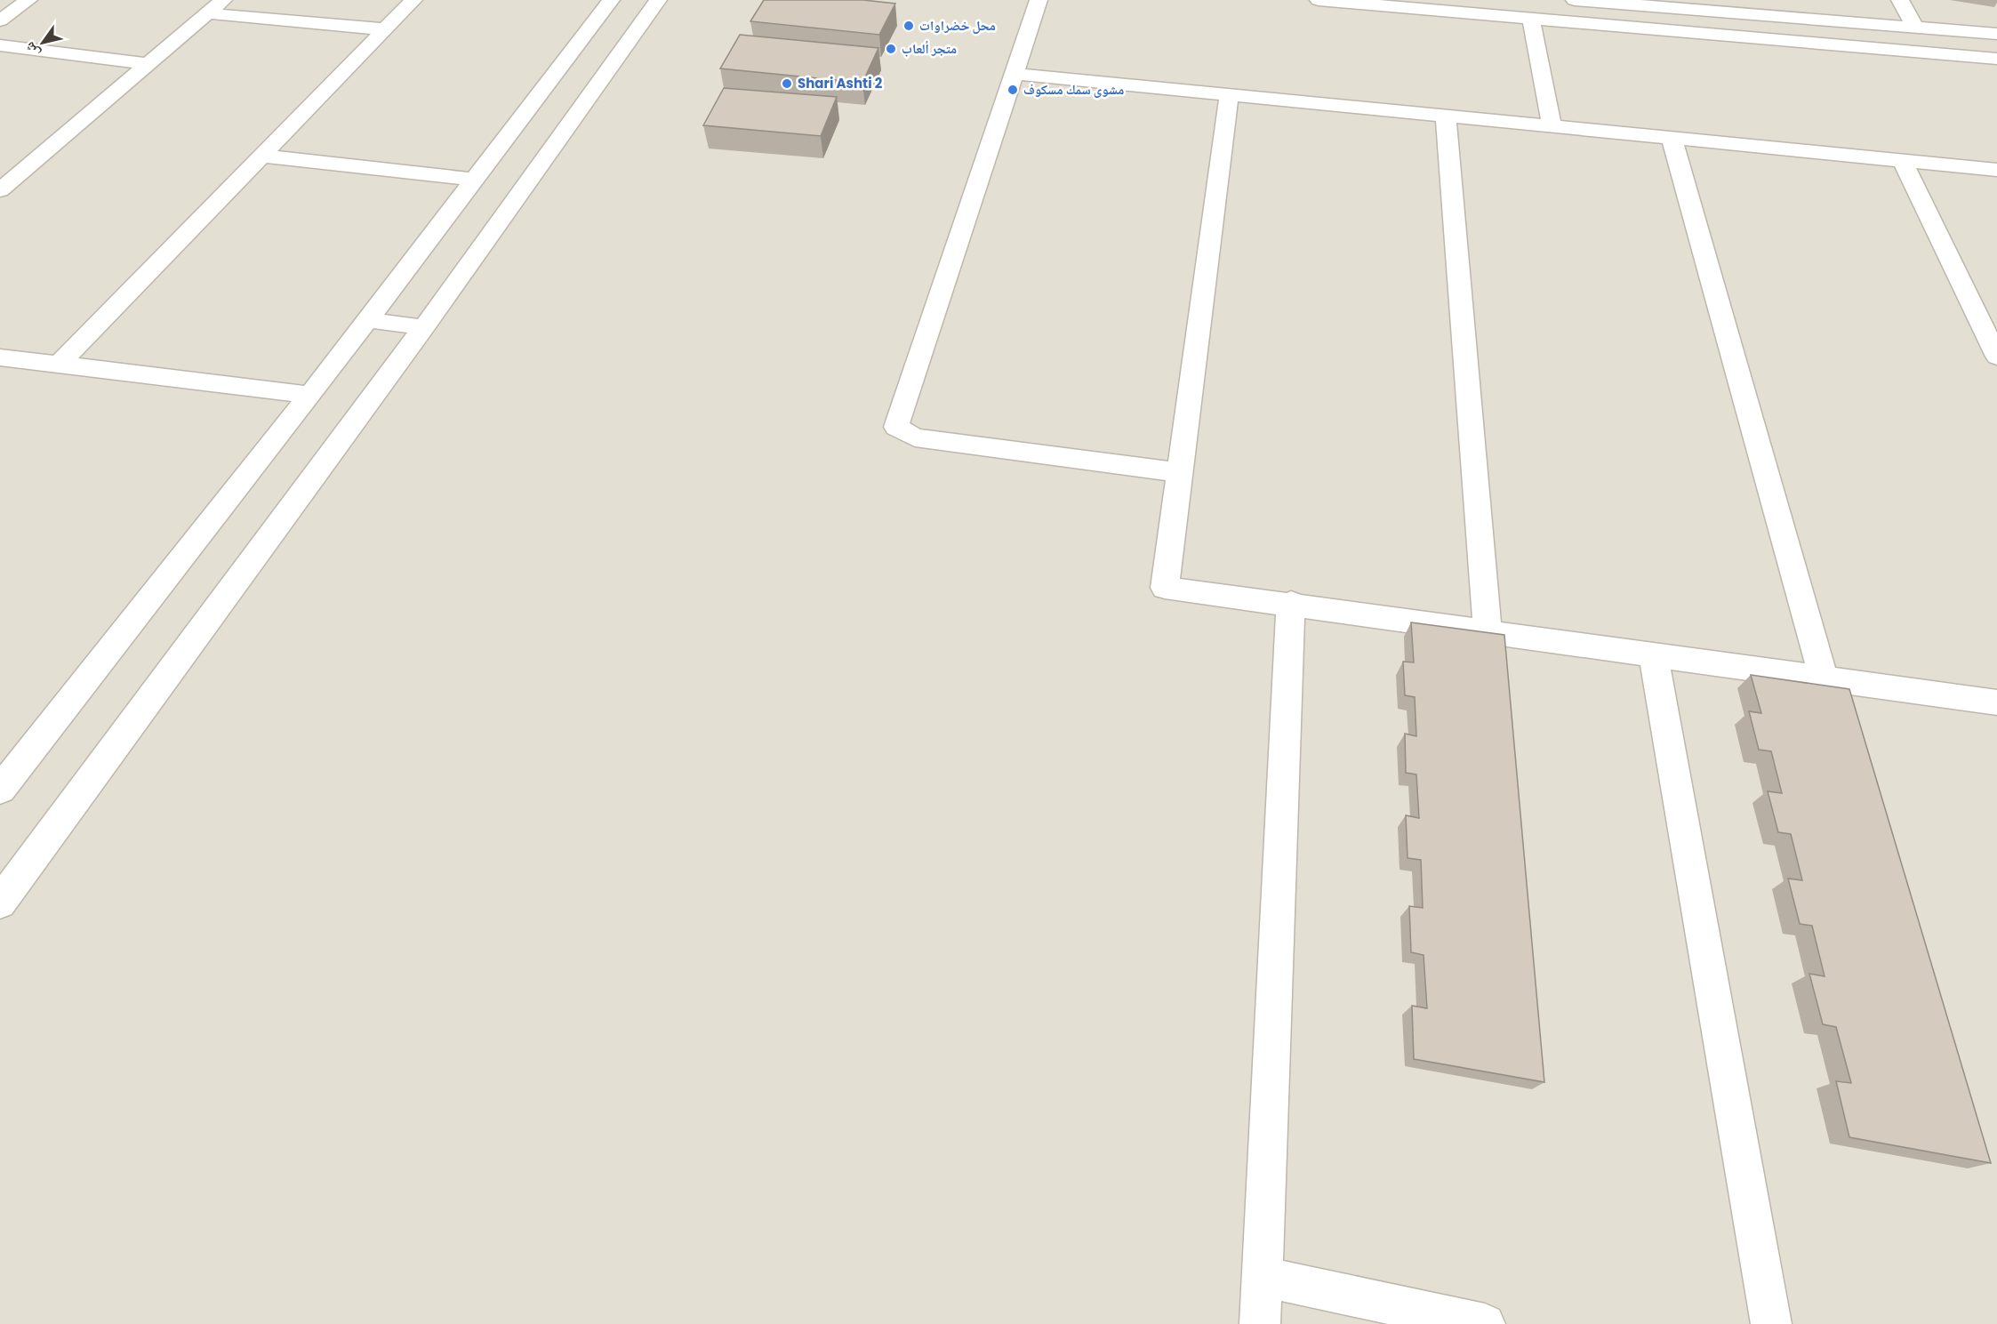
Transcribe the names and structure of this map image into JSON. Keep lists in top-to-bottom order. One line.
{"places":["محل خضراوات","متجر ألعاب","Shari Ashti 2","مشوى سمك مسكوف"],"north":"bottom left"}
